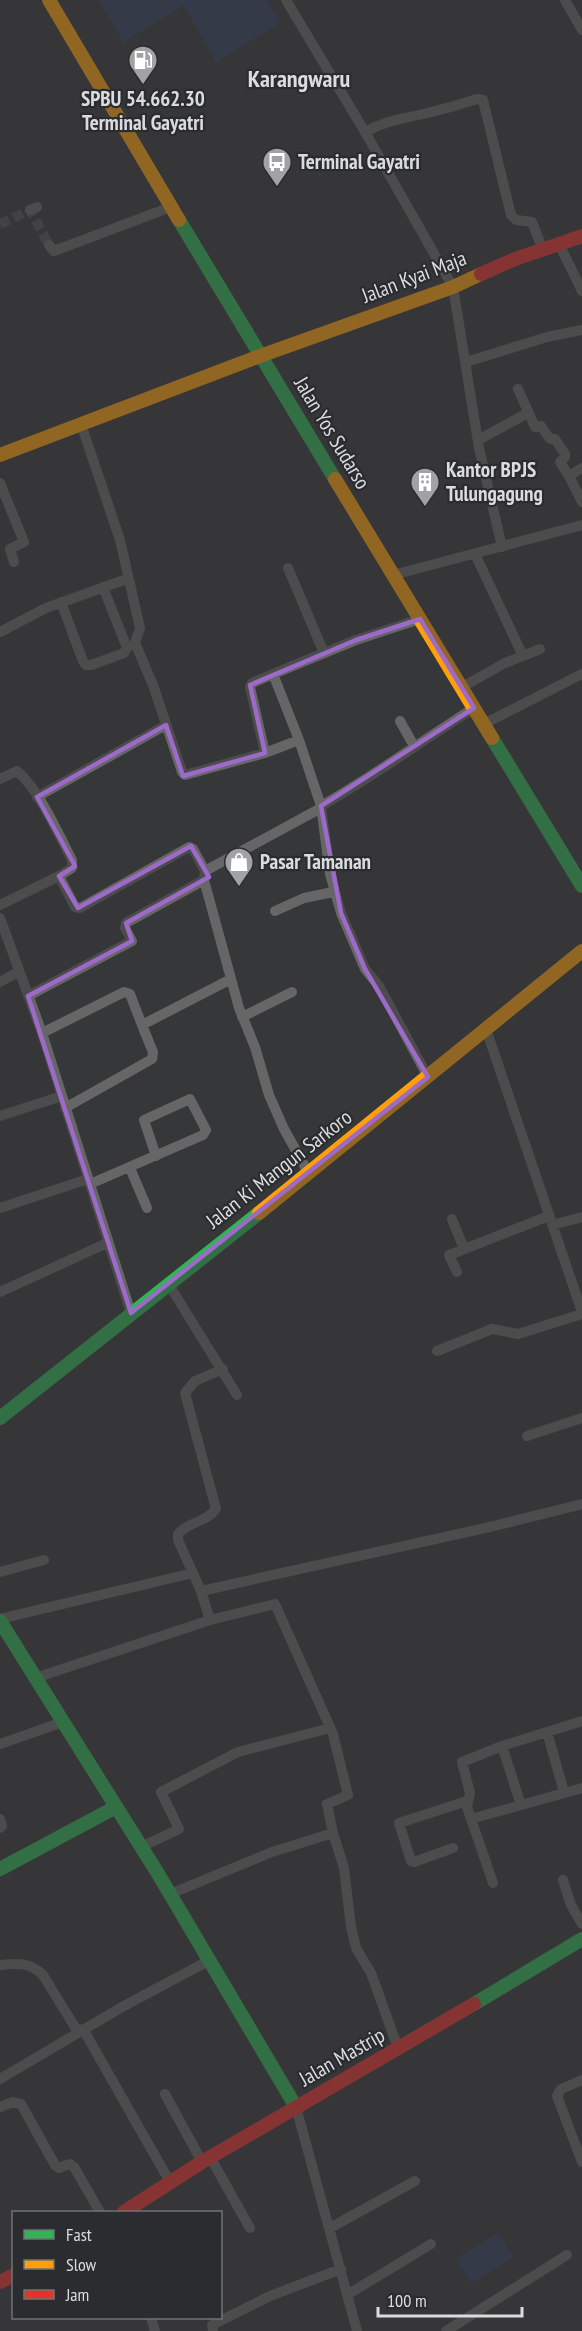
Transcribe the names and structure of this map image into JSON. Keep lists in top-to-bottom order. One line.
{"streets":{"main road":["Jalan Kyai Maja","Jalan Yos Sudarso","Jalan Ki Mangun Sarkoro","Jalan Mastrip"]},"crossings":[["Jalan Kyai Maja","Jalan Yos Sudarso"]],"districts":["Karangwaru"],"places":{"fuel station":["SPBU 54.662.30 Terminal Gayatri"],"bus stop":["Terminal Gayatri"],"building":["Kantor BPJS Tulungagung"],"shop":["Pasar Tamanan"]},"legend":["Fast","Slow","Jam"],"scale_bar":"100 m"}
